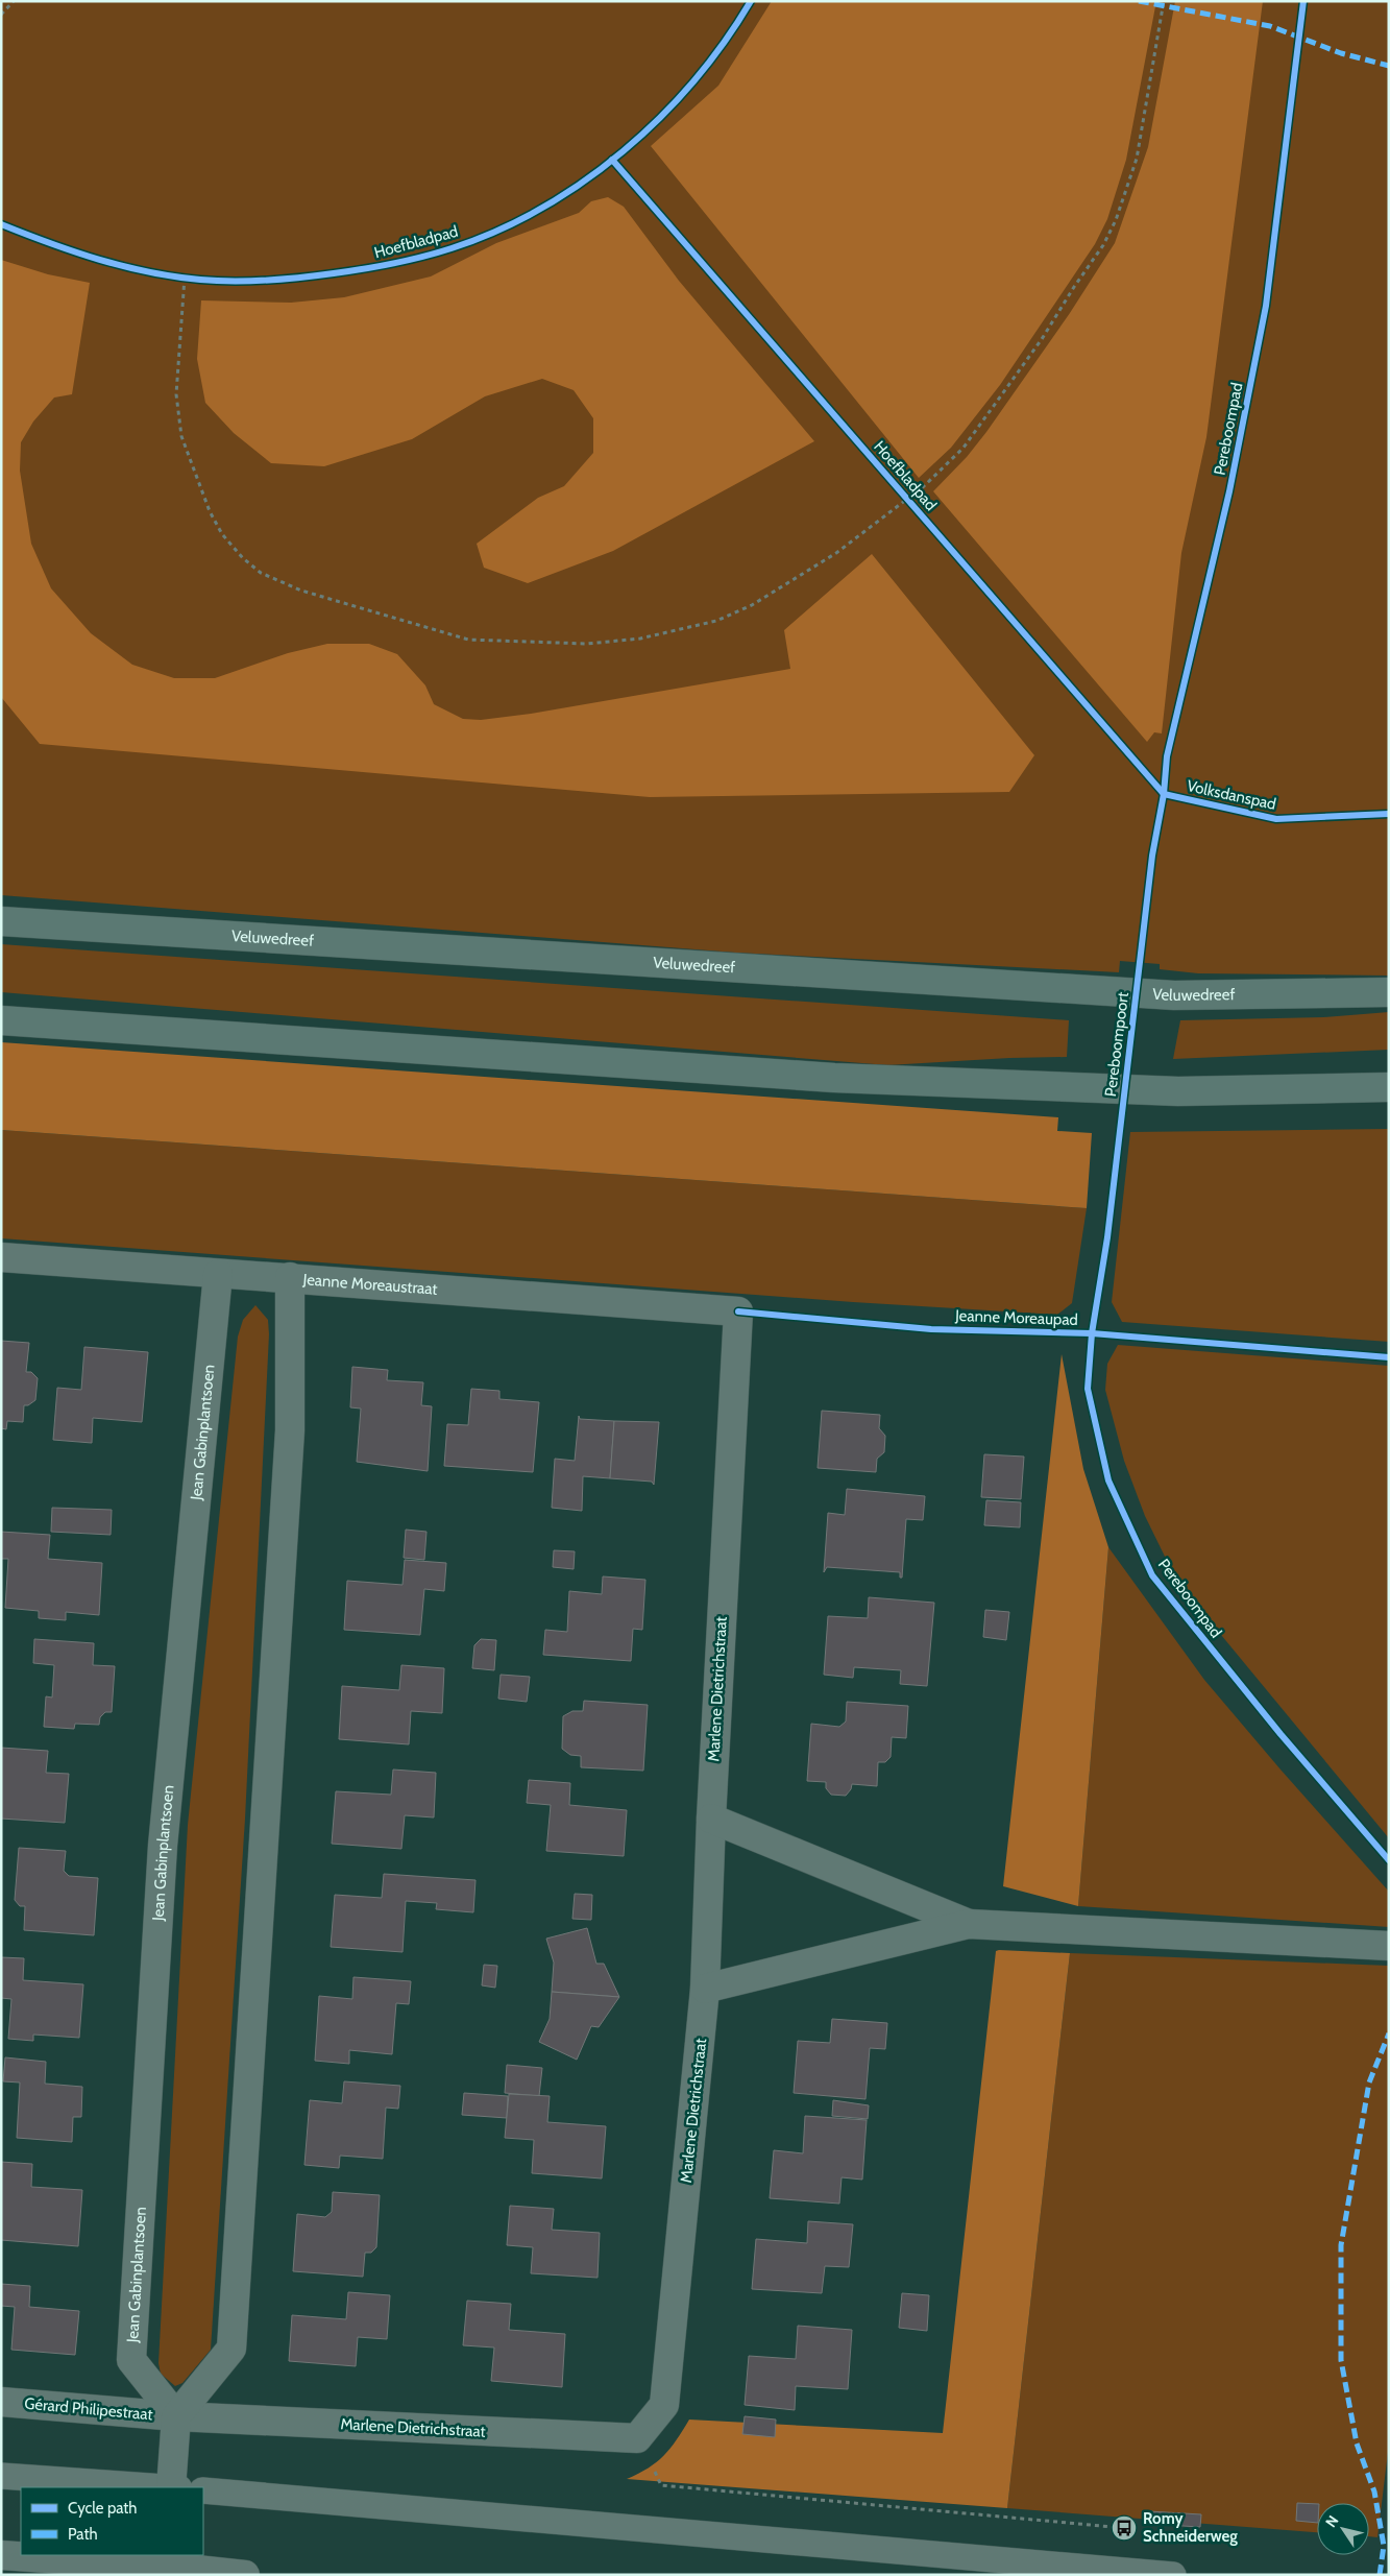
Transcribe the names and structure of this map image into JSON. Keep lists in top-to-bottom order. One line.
{"streets":{"main road":["Veluwedreef"],"street":["Jeanne Moreaustraat","Jean Gabinplantsoen","Marlene Dietrichstraat","Gérard Philipestraat"],"cycle path":["Hoefbladpad","Pereboompad","Jeanne Moreaupad"]},"crossings":[["Jeanne Moreaustraat","Jean Gabinplantsoen"],["Jeanne Moreaustraat","Marlene Dietrichstraat"],["Jean Gabinplantsoen","Marlene Dietrichstraat"],["Jean Gabinplantsoen","Gérard Philipestraat"],["Marlene Dietrichstraat","Gérard Philipestraat"]],"places":{"bus stop":["Romy Schneiderweg"]},"legend":["Cycle path","Path"],"north":"top left"}
